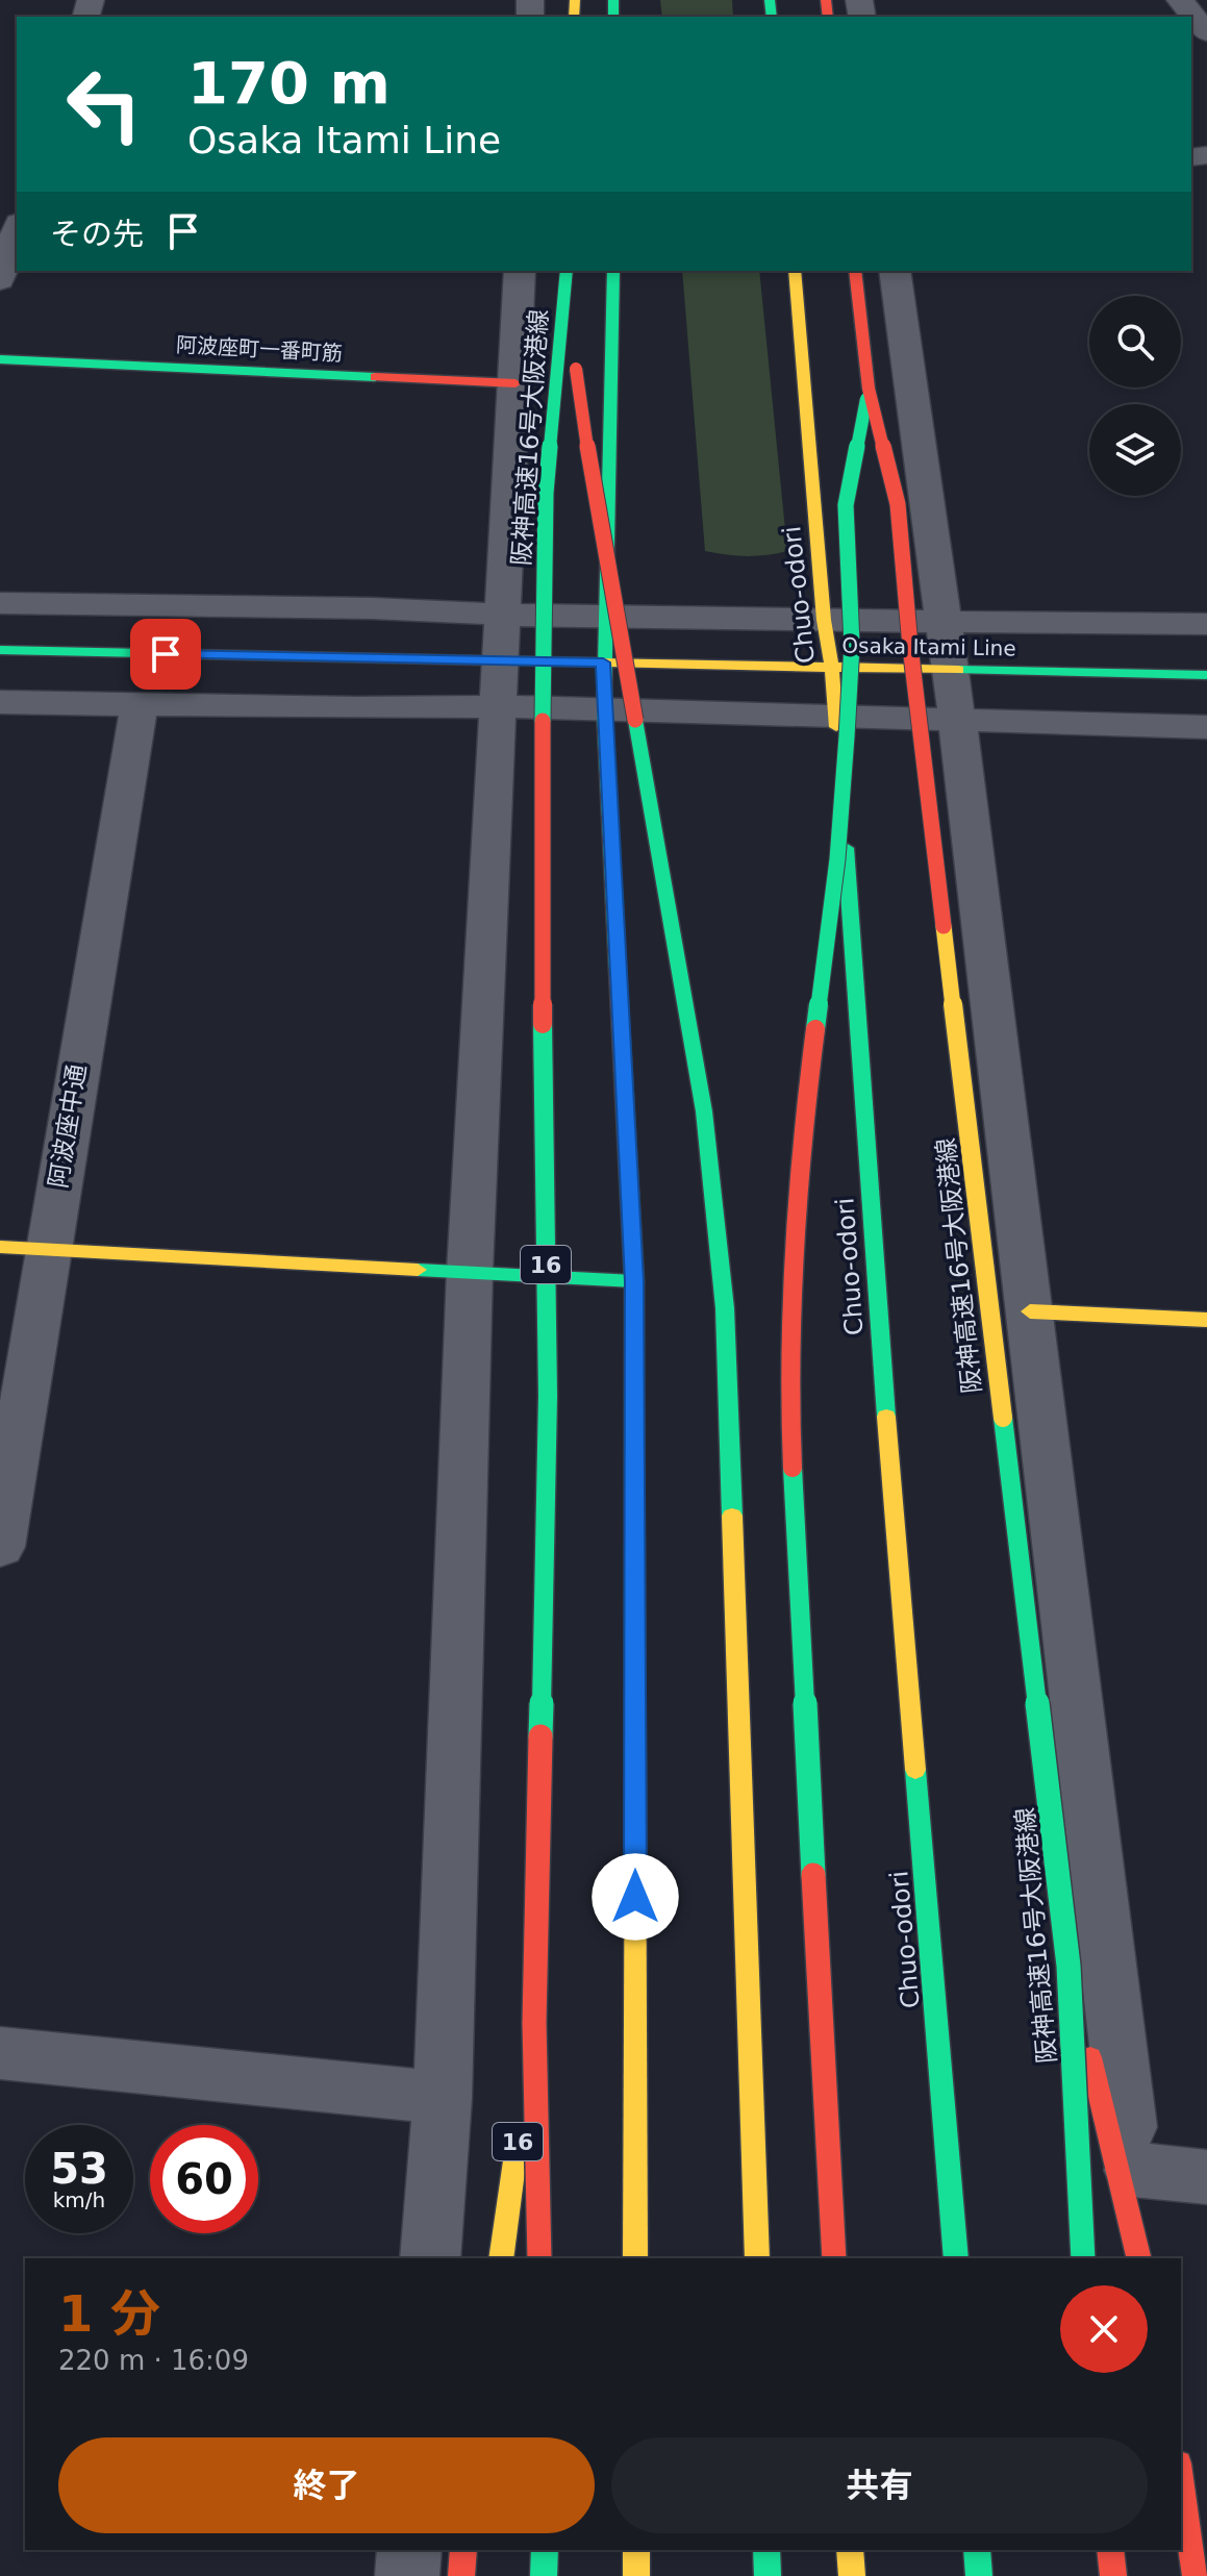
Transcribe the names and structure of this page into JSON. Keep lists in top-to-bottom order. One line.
{"streets":{"main road":["阿波座町一番町筋","阪神高速16号大阪港線","Chuo-odori","Osaka Itami Line","16"],"street":["阿波座中通"]},"crossings":[["阪神高速16号大阪港線","16"],["Chuo-odori","Osaka Itami Line"]],"page":{"turn":["170 m","Osaka Itami Line"],"then":"その先","speed":"53 km/h","limit":"60","heading":["1 分","220 m · 16:09"],"buttons":["終了","共有"]}}
